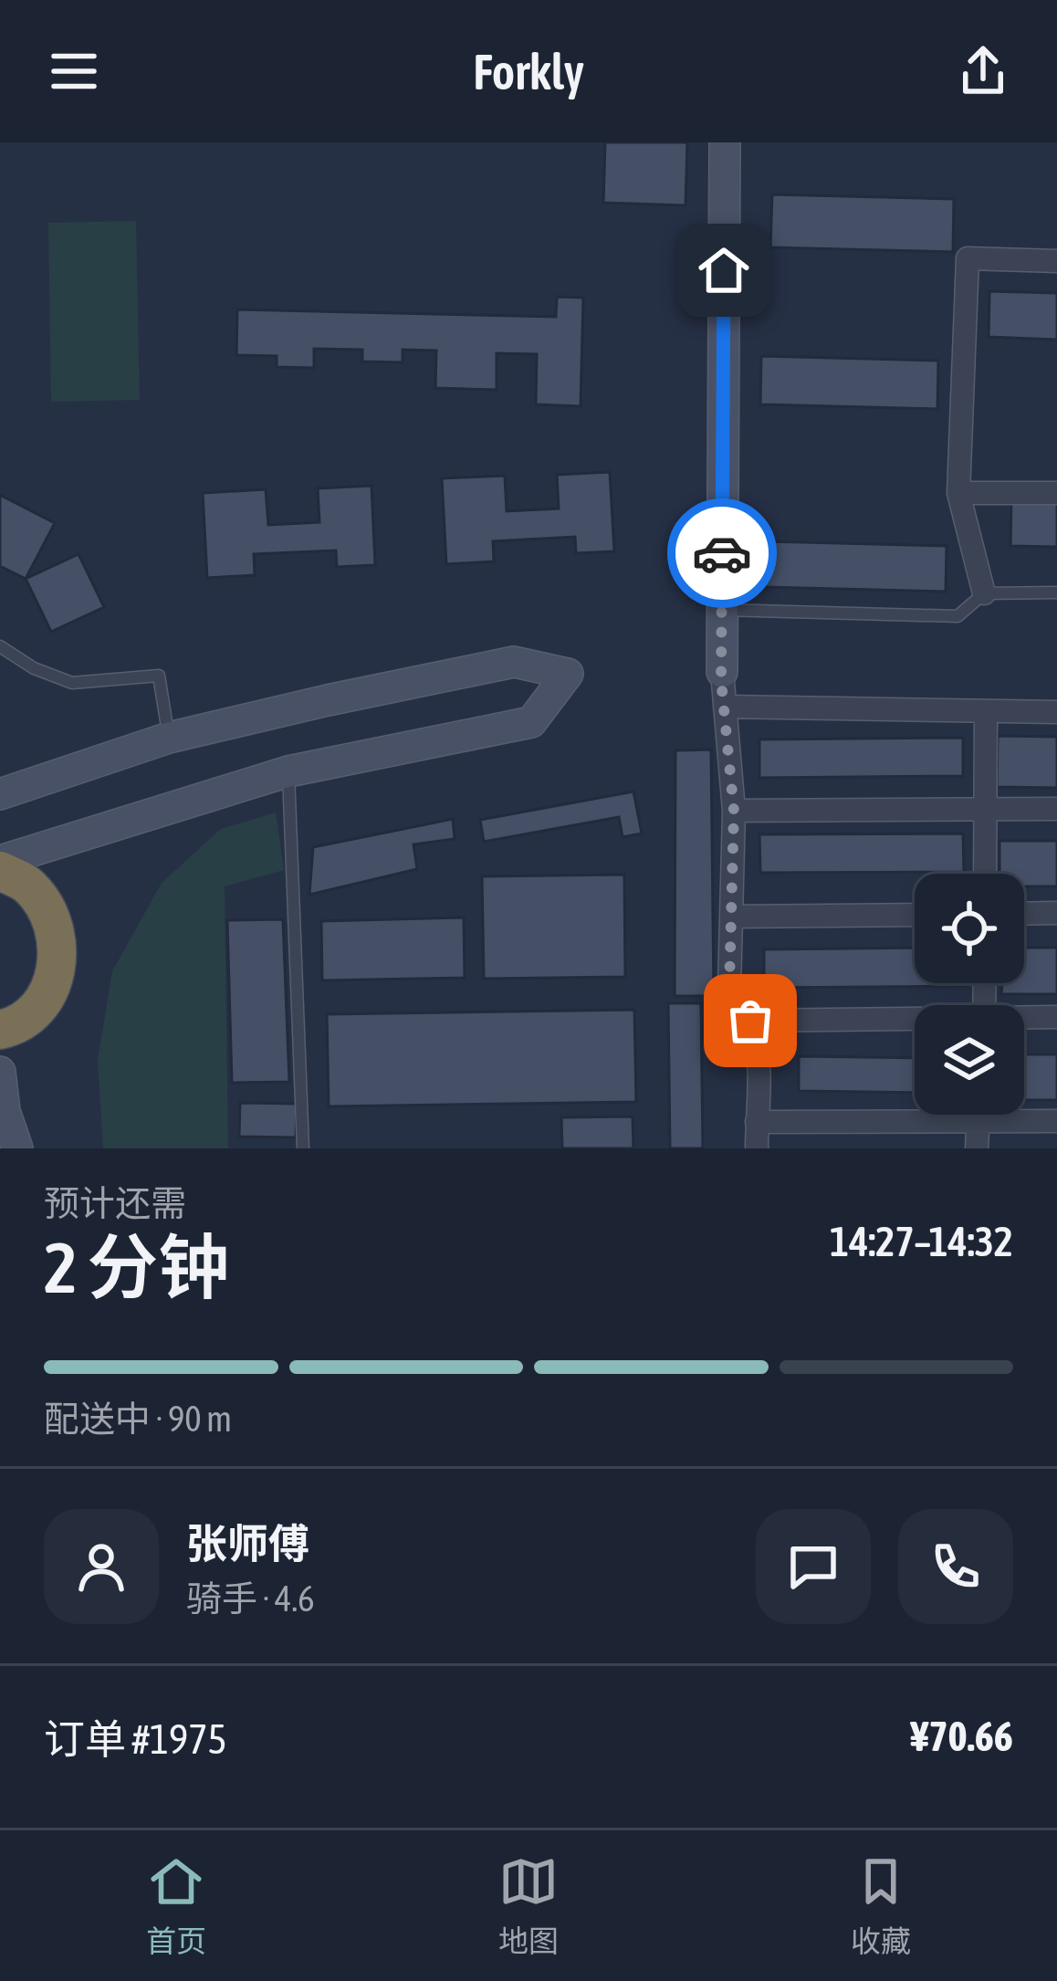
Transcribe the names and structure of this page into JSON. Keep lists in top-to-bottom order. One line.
{"page":{"header":"Forkly","heading":["2 分钟","预计还需","14:27–14:32"],"panel":["张师傅","骑手 · 4.6","订单 #1975","¥70.66"],"bar":"配送中 · 90 m","tabs":["首页","地图","收藏"]}}
